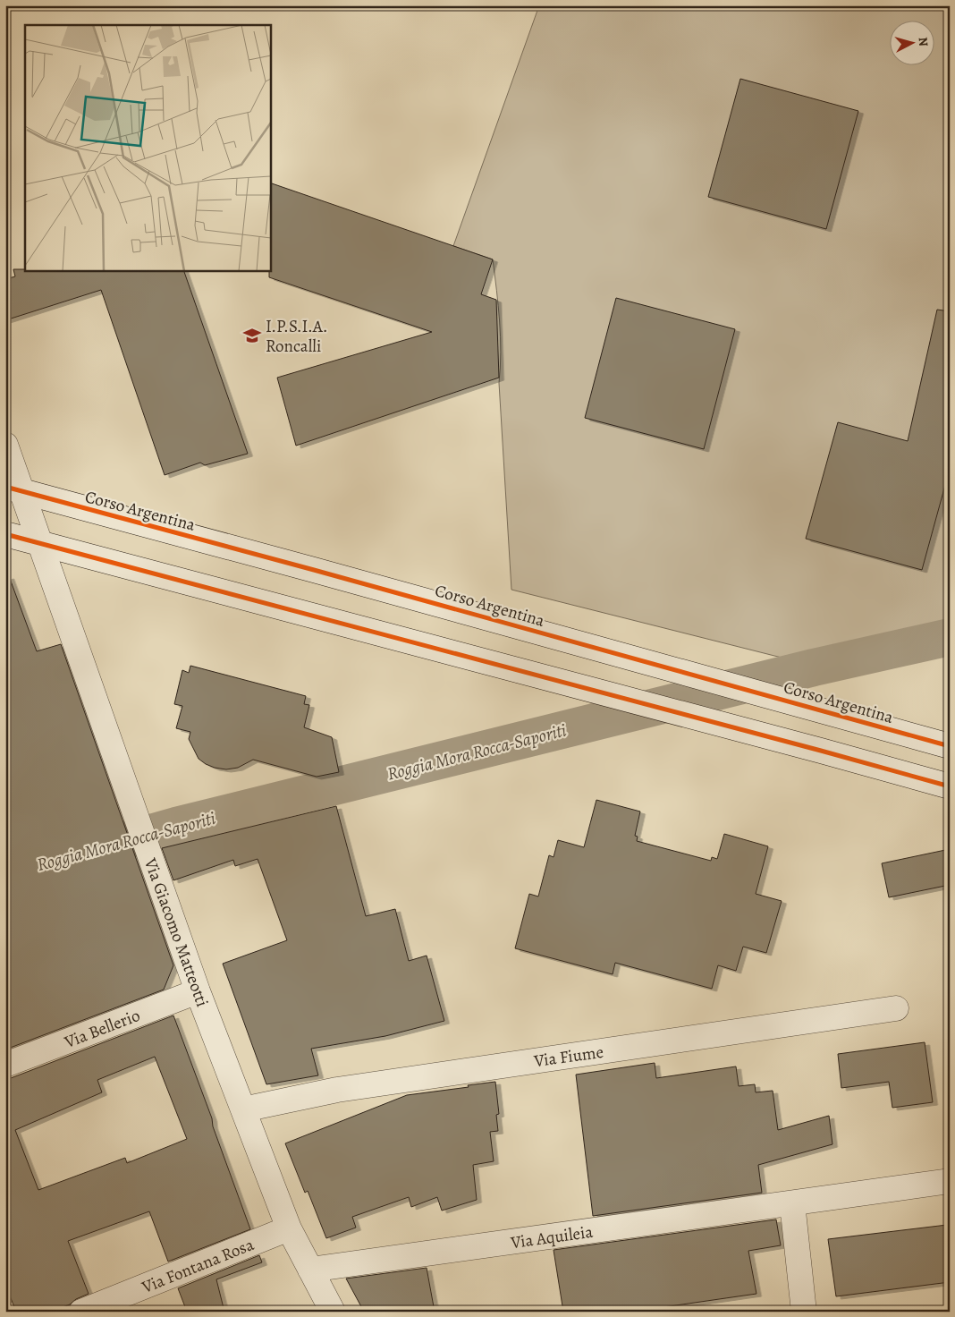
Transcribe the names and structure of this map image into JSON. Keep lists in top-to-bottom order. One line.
{"streets":{"street":["Corso Argentina","Via Giacomo Matteotti","Via Bellerio","Via Fiume","Via Aquileia","Via Fontana Rosa"]},"crossings":[["Corso Argentina","Via Giacomo Matteotti"],["Via Giacomo Matteotti","Via Bellerio"],["Via Giacomo Matteotti","Via Fiume"],["Via Giacomo Matteotti","Via Aquileia"],["Via Giacomo Matteotti","Via Fontana Rosa"]],"water":["Roggia Mora Rocca-Saporiti"],"places":{"school or university":["I.P.S.I.A. Roncalli"]},"north":"right"}
